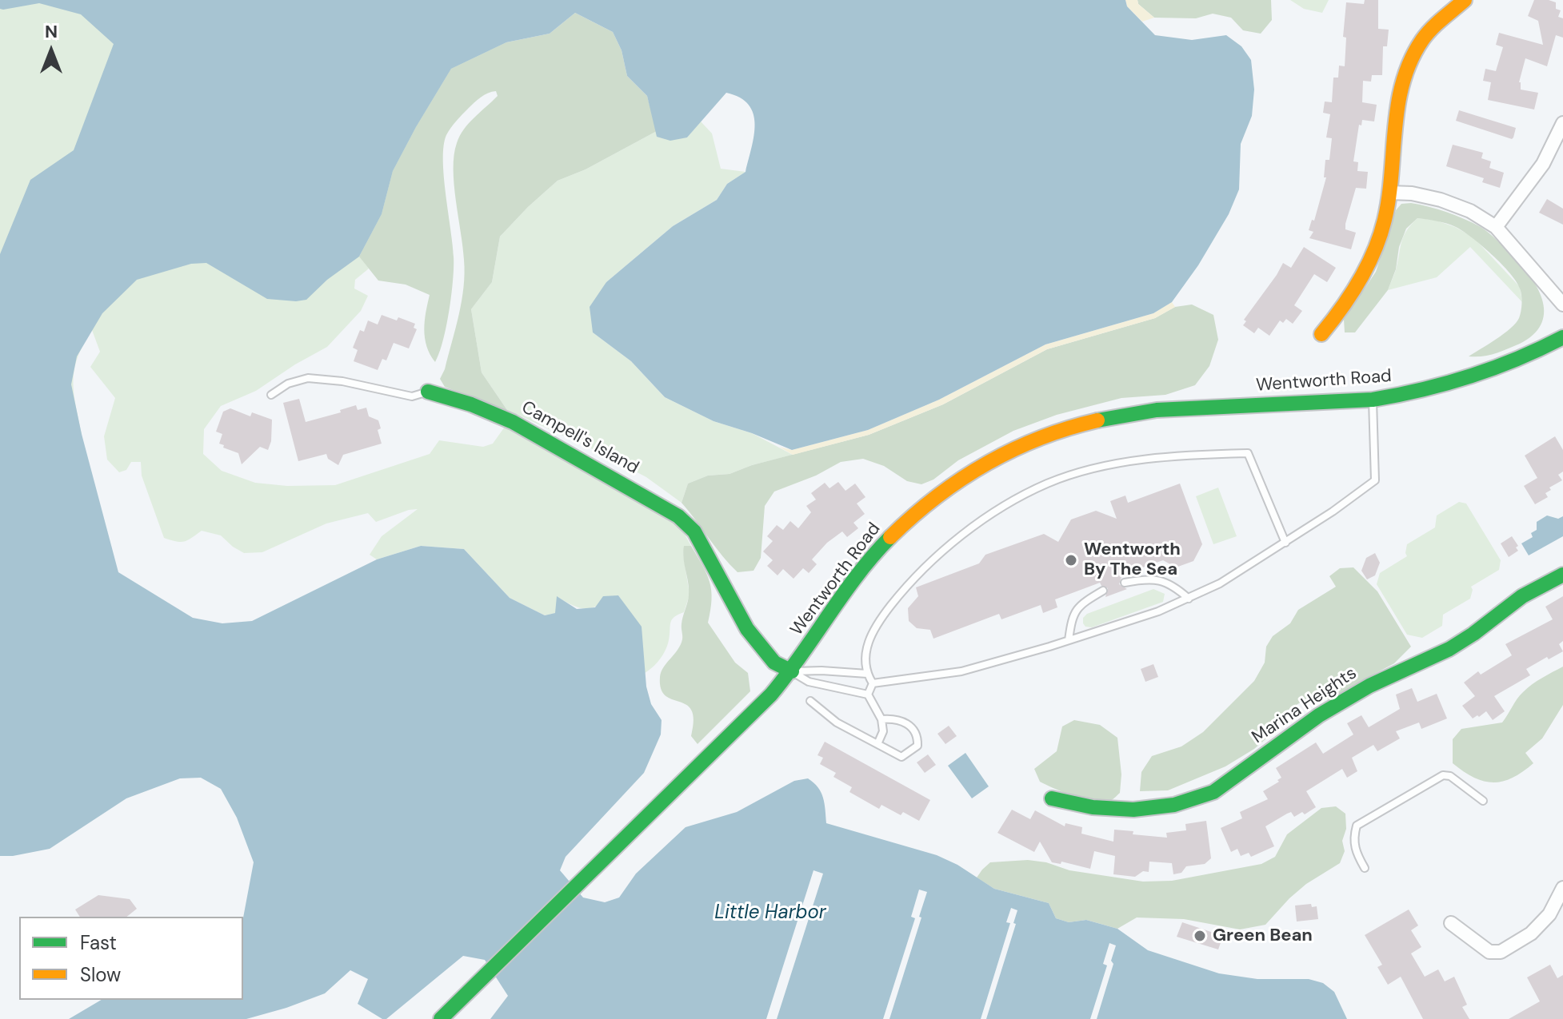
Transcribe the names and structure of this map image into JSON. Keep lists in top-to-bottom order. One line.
{"streets":{"street":["Wentworth Road","Campell's Island","Marina Heights"]},"crossings":[["Wentworth Road","Campell's Island"]],"water":["Little Harbor"],"places":["Wentworth By The Sea","Green Bean"],"legend":["Fast","Slow"],"north":"top"}
